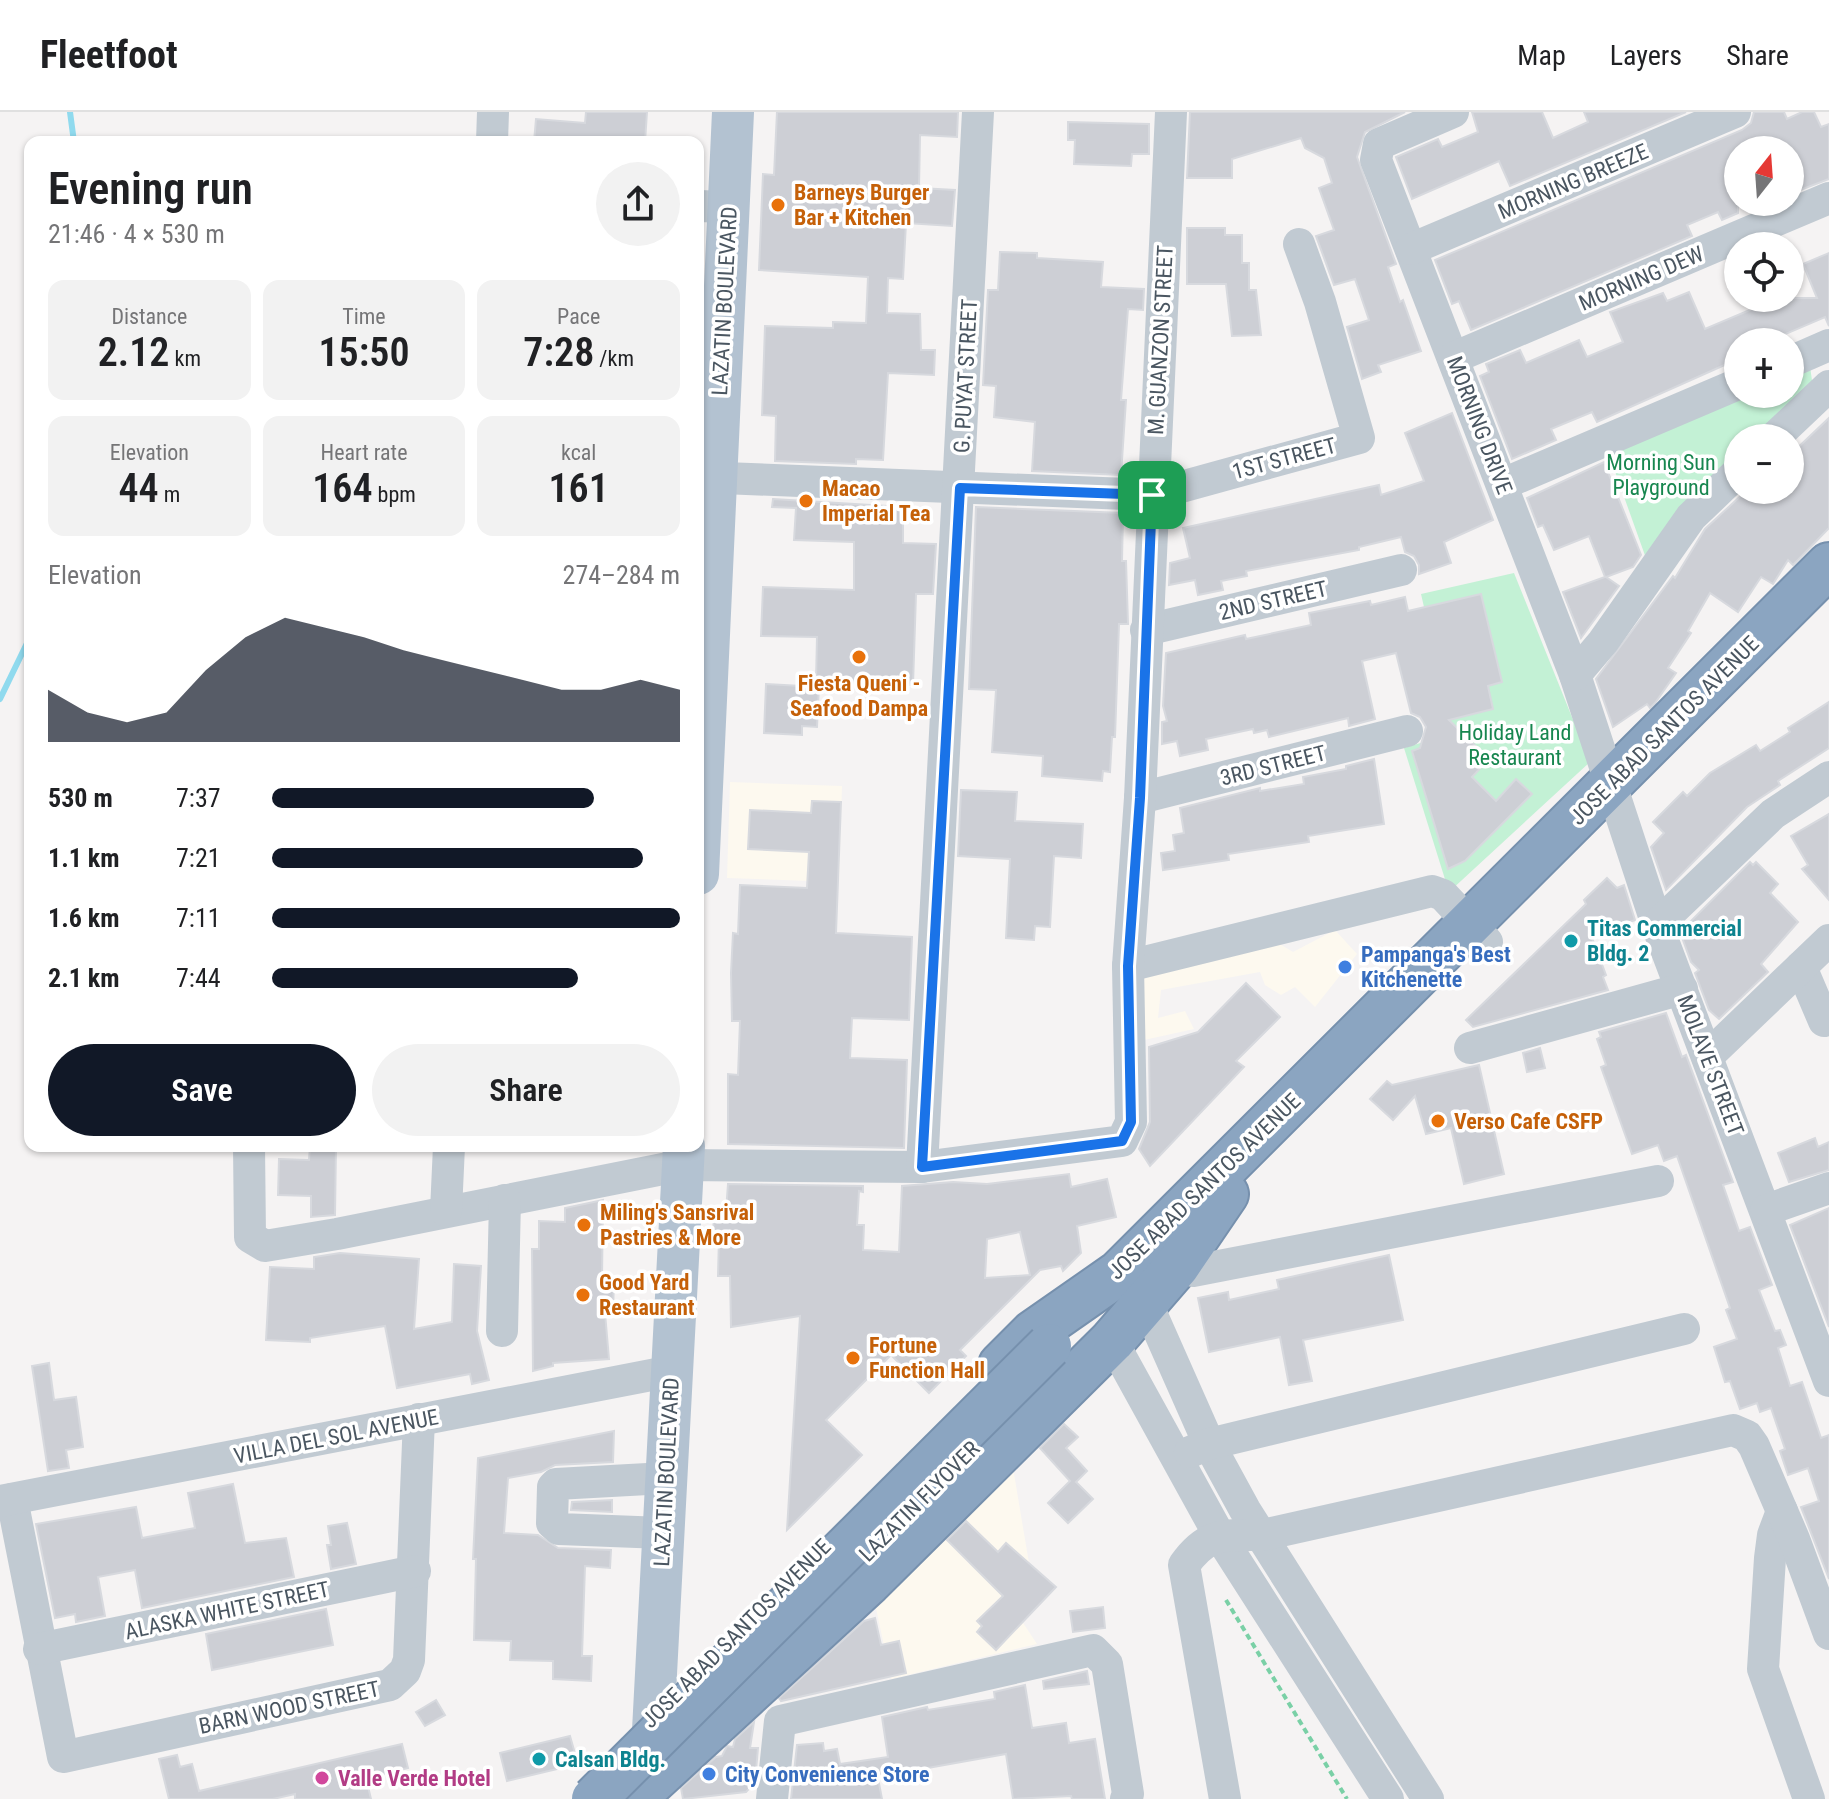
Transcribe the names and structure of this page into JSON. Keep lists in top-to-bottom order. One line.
{"streets":{"highway":["JOSE ABAD SANTOS AVENUE","LAZATIN FLYOVER"],"main road":["LAZATIN BOULEVARD"],"street":["MORNING BREEZE","MORNING DEW","M. GUANZON STREET","G. PUYAT STREET","MORNING DRIVE","1ST STREET","2ND STREET","3RD STREET","MOLAVE STREET","VILLA DEL SOL AVENUE","ALASKA WHITE STREET","BARN WOOD STREET"]},"crossings":[["MORNING BREEZE","MORNING DRIVE"],["MORNING DEW","MORNING DRIVE"],["LAZATIN BOULEVARD","JOSE ABAD SANTOS AVENUE"],["LAZATIN BOULEVARD","VILLA DEL SOL AVENUE"],["M. GUANZON STREET","G. PUYAT STREET"],["M. GUANZON STREET","1ST STREET"],["M. GUANZON STREET","2ND STREET"],["M. GUANZON STREET","3RD STREET"],["MORNING DRIVE","JOSE ABAD SANTOS AVENUE"],["MORNING DRIVE","MOLAVE STREET"],["JOSE ABAD SANTOS AVENUE","MOLAVE STREET"],["JOSE ABAD SANTOS AVENUE","LAZATIN FLYOVER"],["VILLA DEL SOL AVENUE","BARN WOOD STREET"],["ALASKA WHITE STREET","BARN WOOD STREET"]],"parks":["Morning Sun Playground","Holiday Land Restaurant"],"places":["Barneys Burger Bar + Kitchen","Macao Imperial Tea","Fiesta Queni - Seafood Dampa","Titas Commercial Bldg. 2","Pampanga's Best Kitchenette","Verso Cafe CSFP","Miling's Sansrival Pastries & More","Good Yard Restaurant","Fortune Function Hall","Calsan Bldg.","City Convenience Store","Valle Verde Hotel"],"north":"top","page":{"header":"Fleetfoot","nav":["Map","Layers","Share"],"map_buttons":["+","−"],"heading":["Evening run","21:46 · 4 × 530 m"],"stats":[["Distance","2.12 km"],["Time","15:50"],["Pace","7:28 /km"],["Elevation","44 m"],["Heart rate","164 bpm"],["kcal","161"]],"chart":["Elevation","274–284 m"],"list":[{"name":"530 m","note":"7:37"},{"name":"1.1 km","note":"7:21"},{"name":"1.6 km","note":"7:11"},{"name":"2.1 km","note":"7:44"}],"buttons":["Save","Share"]}}
